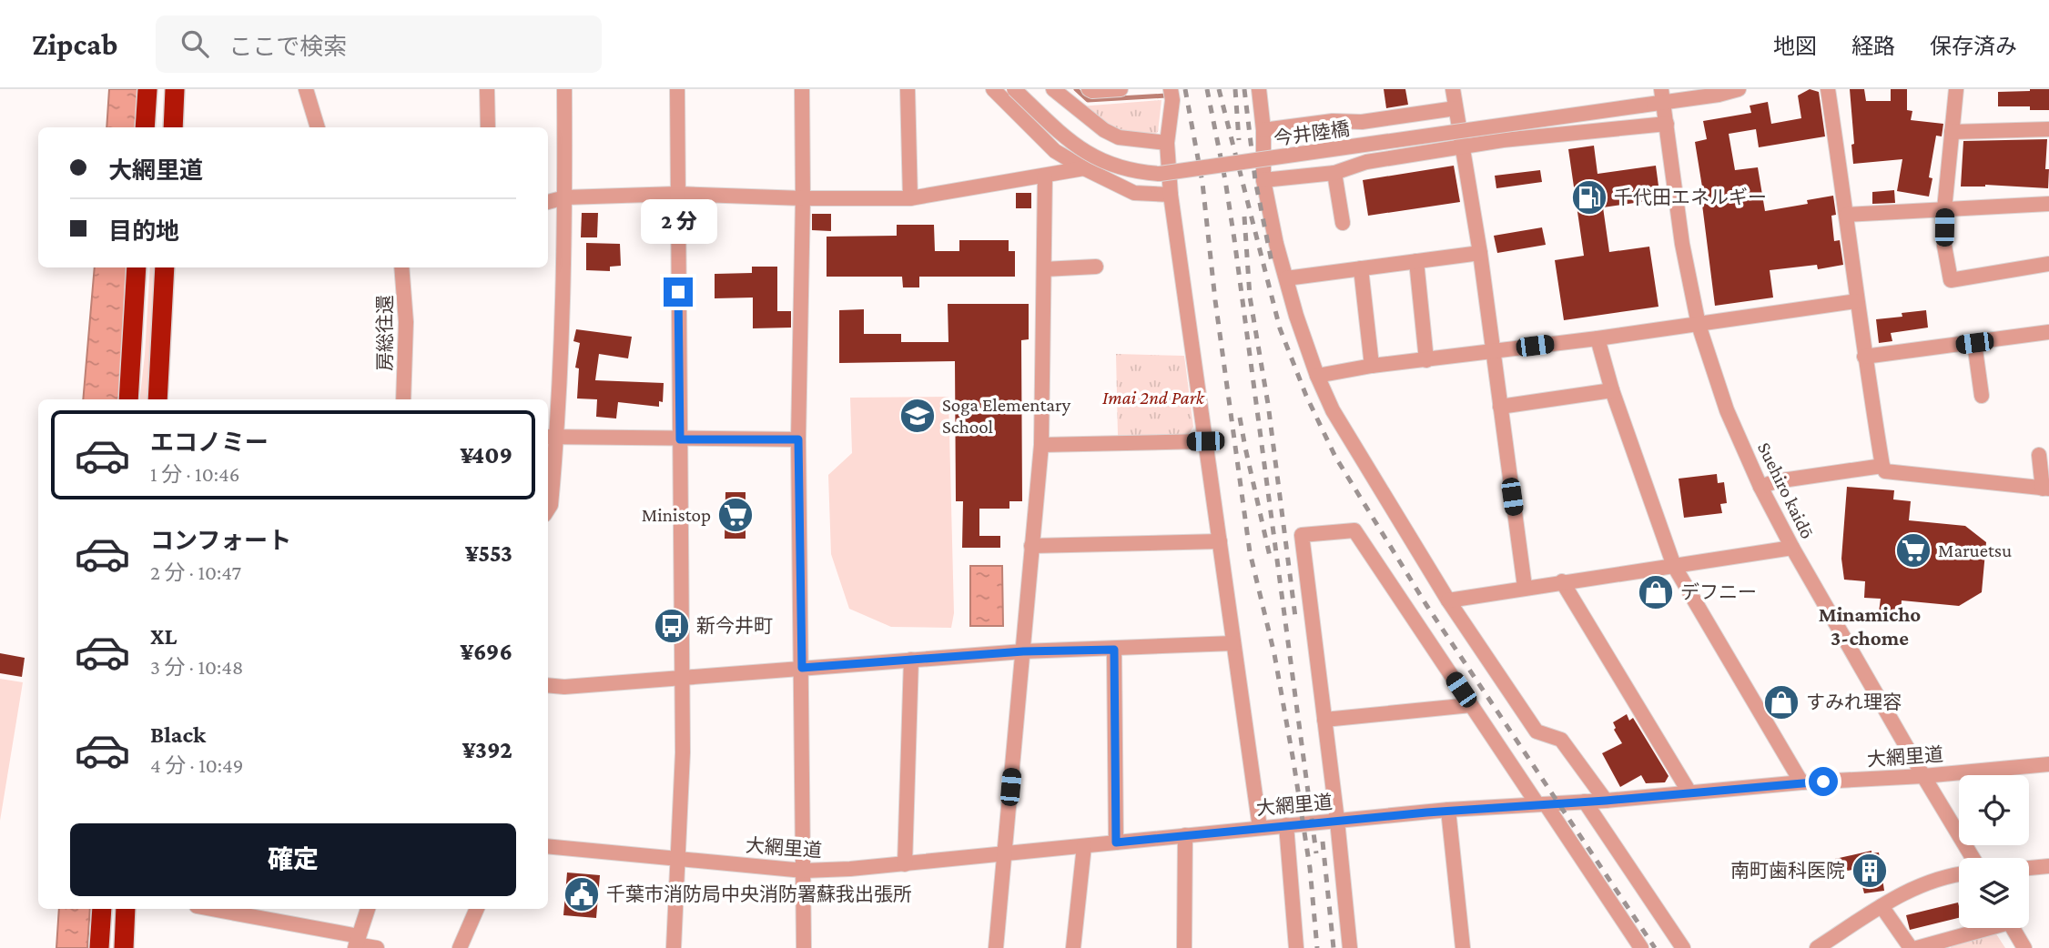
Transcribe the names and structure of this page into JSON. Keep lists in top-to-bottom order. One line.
{"streets":{"street":["今井陸橋","房総往還","Suehiro kaidō","大網里道"]},"crossings":[["今井陸橋","Suehiro kaidō"],["Suehiro kaidō","大網里道"]],"districts":["Minamicho 3-chome"],"parks":["Imai 2nd Park"],"places":{"fuel station":["千代田エネルギー"],"school or university":["Soga Elementary School"],"supermarket":["Ministop","Maruetsu"],"shop":["デフニー","すみれ理容"],"bus stop":["新今井町"],"building":["南町歯科医院"],"public building":["千葉市消防局中央消防署蘇我出張所"]},"page":{"header":"Zipcab","search":"ここで検索","nav":["地図","経路","保存済み"],"banner":["大網里道","目的地"],"bubble":"2 分","list":[{"name":"エコノミー","note":"1 分 · 10:46","value":"¥409"},{"name":"コンフォート","note":"2 分 · 10:47","value":"¥553"},{"name":"XL","note":"3 分 · 10:48","value":"¥696"},{"name":"Black","note":"4 分 · 10:49","value":"¥392"}],"buttons":"確定"}}
